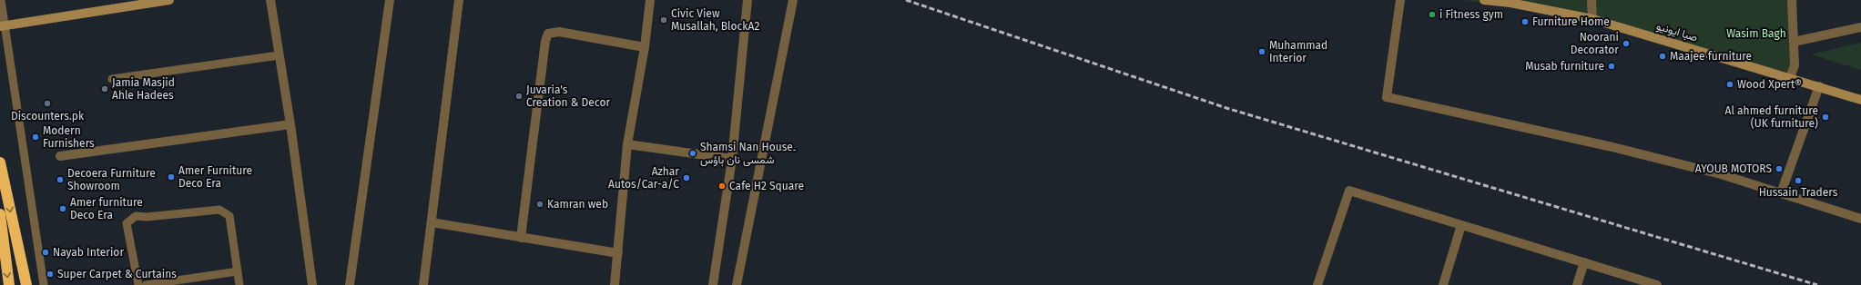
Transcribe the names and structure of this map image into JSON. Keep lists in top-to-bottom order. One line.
{"streets":{"main road":["صبا ایونیو"]},"parks":["Wasim Bagh"],"places":["i Fitness gym","Civic View Musallah, BlockA2","Furniture Home","Noorani Decorator","Muhammad Interior","Maajee furniture","Musab furniture","Wood Xpert®","Jamia Masjid Ahle Hadees","Juvaria's Creation & Decor","Discounters.pk","Al ahmed furniture (UK furniture)","Modern Furnishers","Shamsi Nan House۔ شمسی نان ہاؤس","AYOUB MOTORS","Amer Furniture Deco Era","Azhar Autos/Car-a/C","Decoera Furniture Showroom","Hussain Traders","Cafe H2 Square","Kamran web","Amer furniture Deco Era","Nayab Interior","Super Carpet & Curtains"]}
